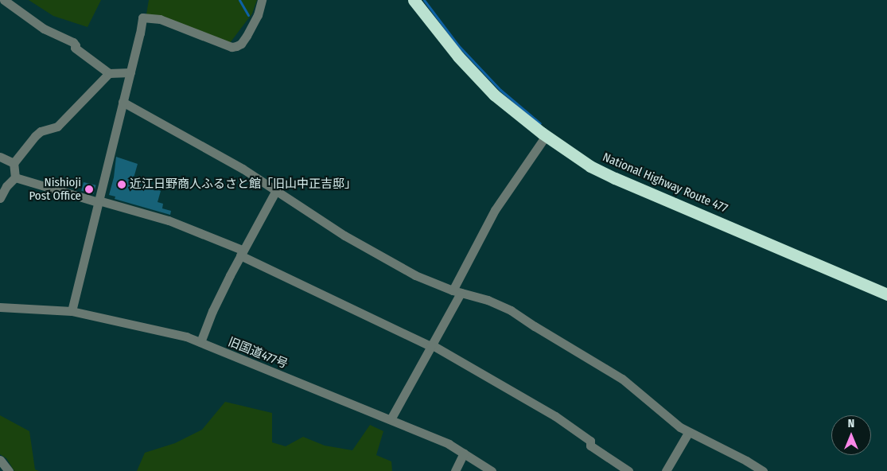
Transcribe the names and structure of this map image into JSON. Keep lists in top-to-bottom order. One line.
{"streets":{"highway":["National Highway Route 477"],"street":["旧国道477号"]},"places":["近江日野商人ふるさと館「旧山中正吉邸」","Nishioji Post Office"],"north":"top"}
